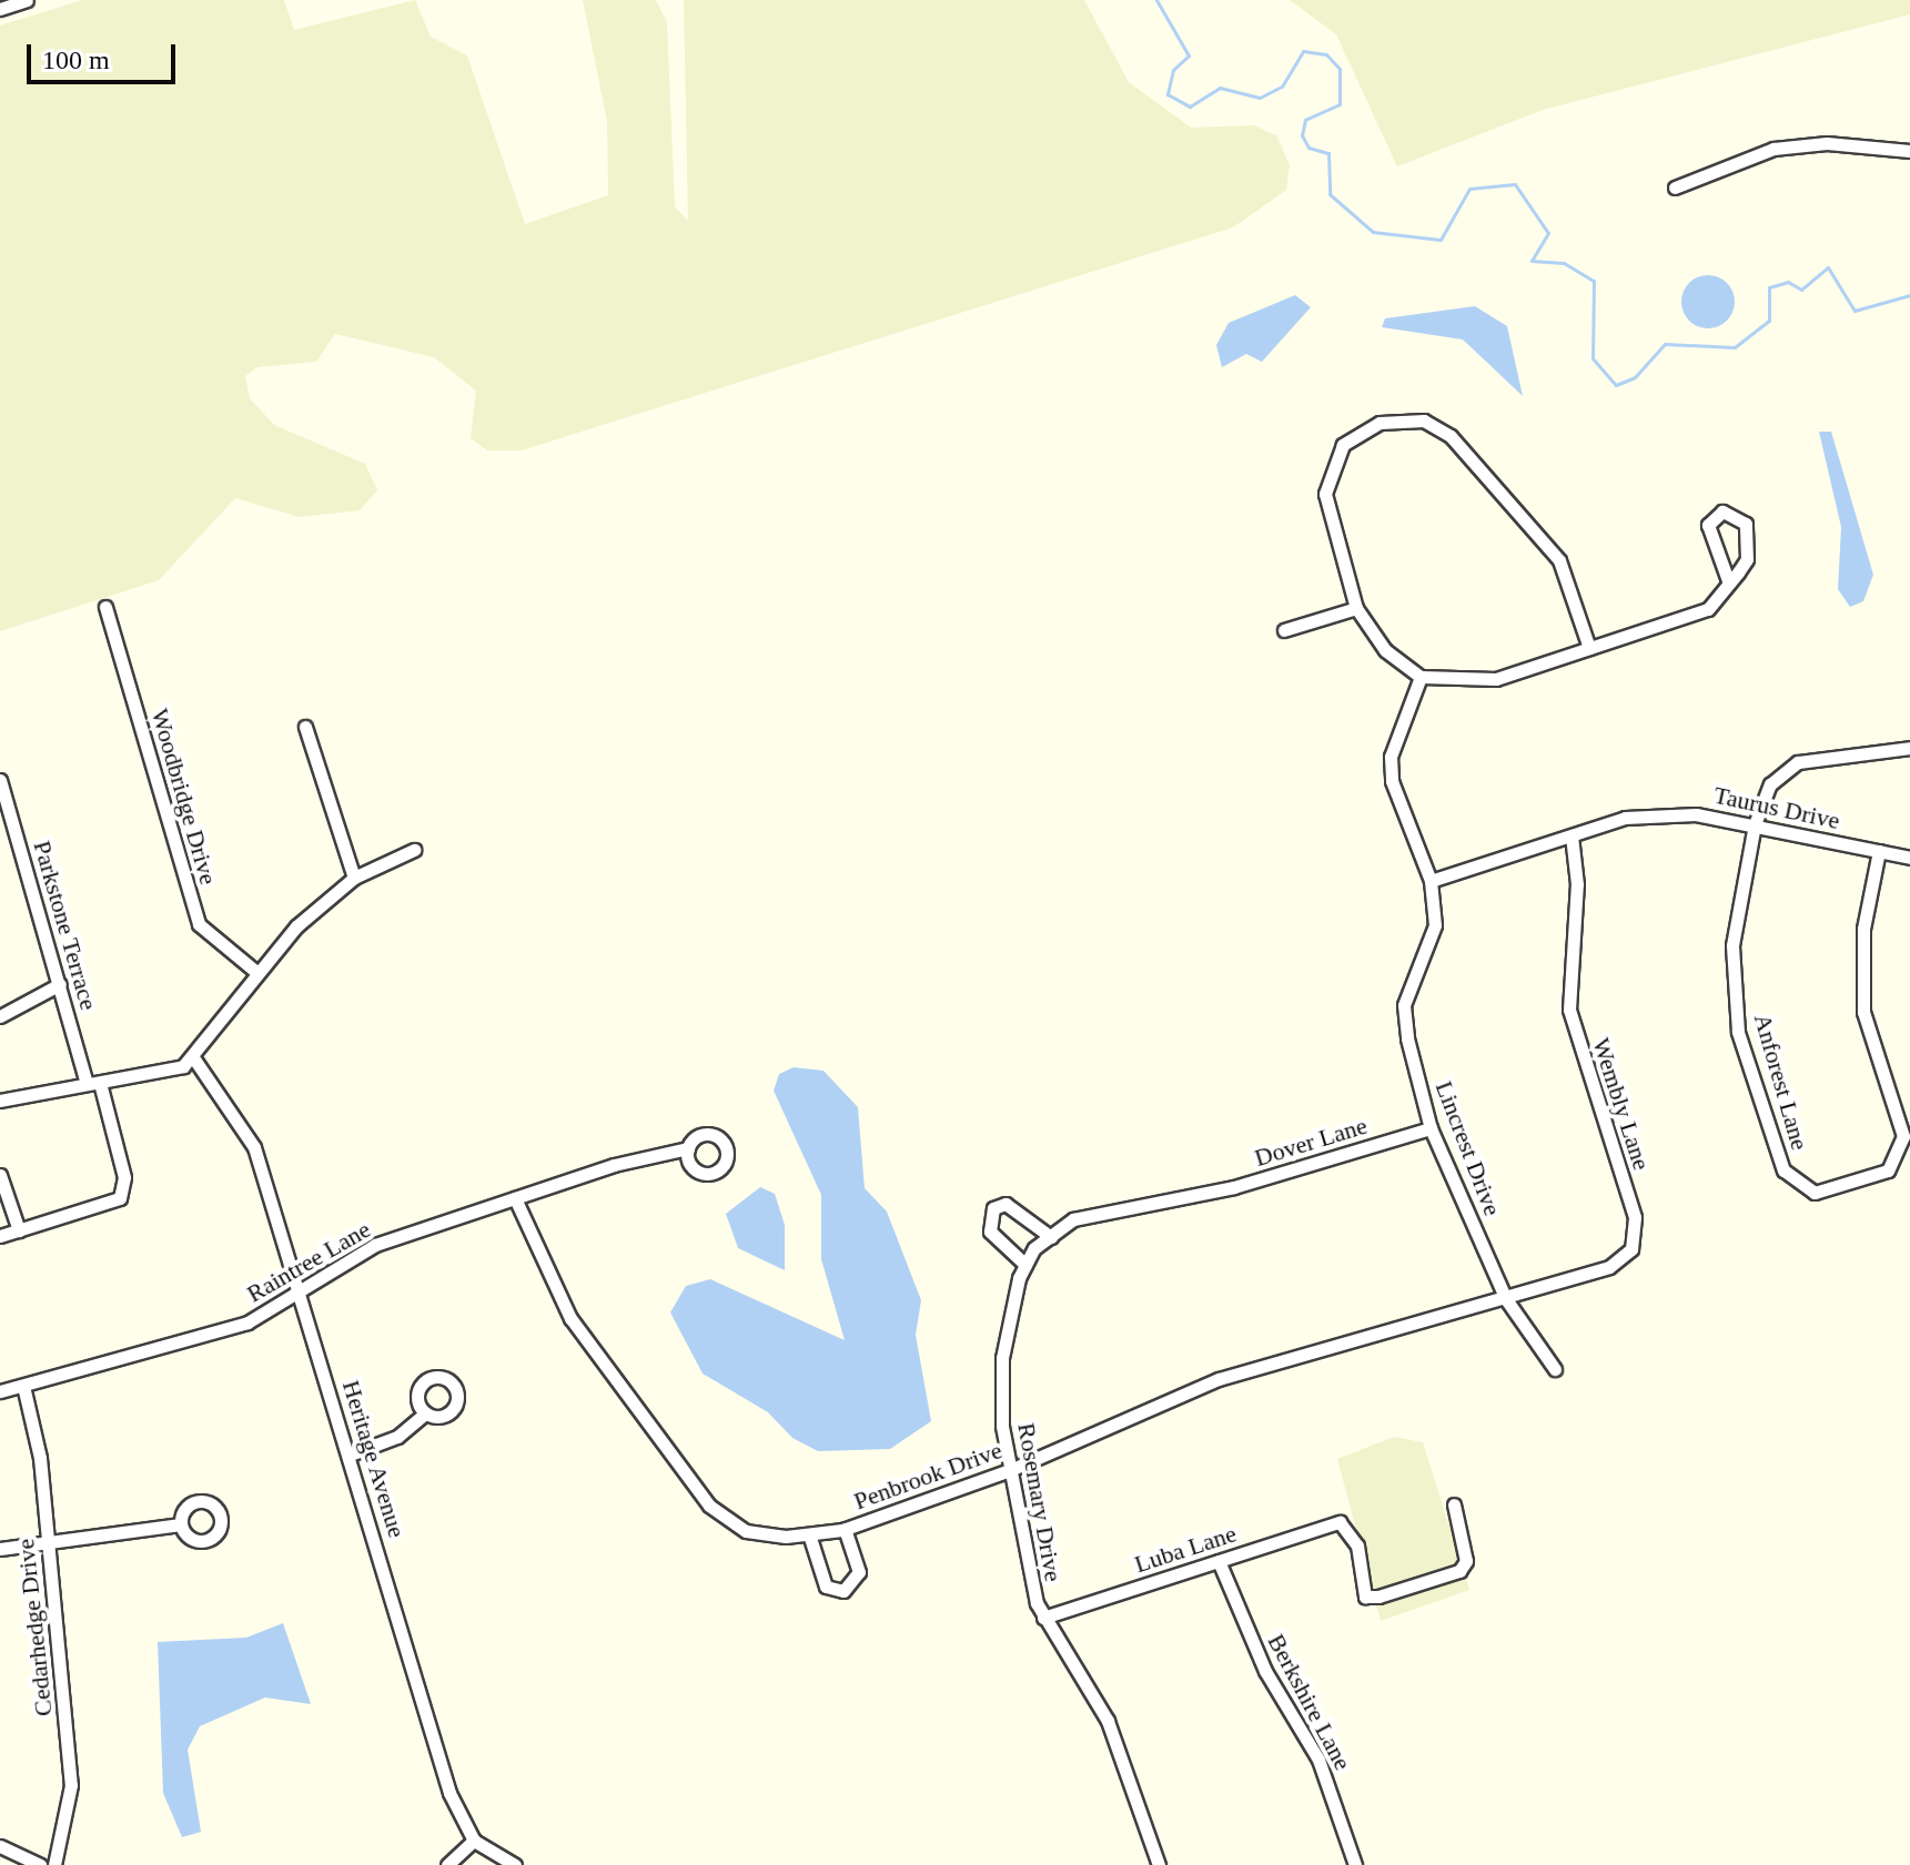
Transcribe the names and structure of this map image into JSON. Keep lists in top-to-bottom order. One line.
{"streets":{"street":["Woodbridge Drive","Taurus Drive","Parkstone Terrace","Anforest Lane","Wembly Lane","Dover Lane","Lincrest Drive","Raintree Lane","Heritage Avenue","Penbrook Drive","Rosemary Drive","Luba Lane","Cedarhedge Drive","Berkshire Lane"]},"crossings":[["Taurus Drive","Anforest Lane"],["Taurus Drive","Wembly Lane"],["Taurus Drive","Lincrest Drive"],["Wembly Lane","Lincrest Drive"],["Wembly Lane","Penbrook Drive"],["Dover Lane","Lincrest Drive"],["Dover Lane","Rosemary Drive"],["Lincrest Drive","Penbrook Drive"],["Raintree Lane","Heritage Avenue"],["Raintree Lane","Penbrook Drive"],["Raintree Lane","Cedarhedge Drive"],["Penbrook Drive","Rosemary Drive"],["Rosemary Drive","Luba Lane"],["Luba Lane","Berkshire Lane"]],"scale_bar":"100 m"}
